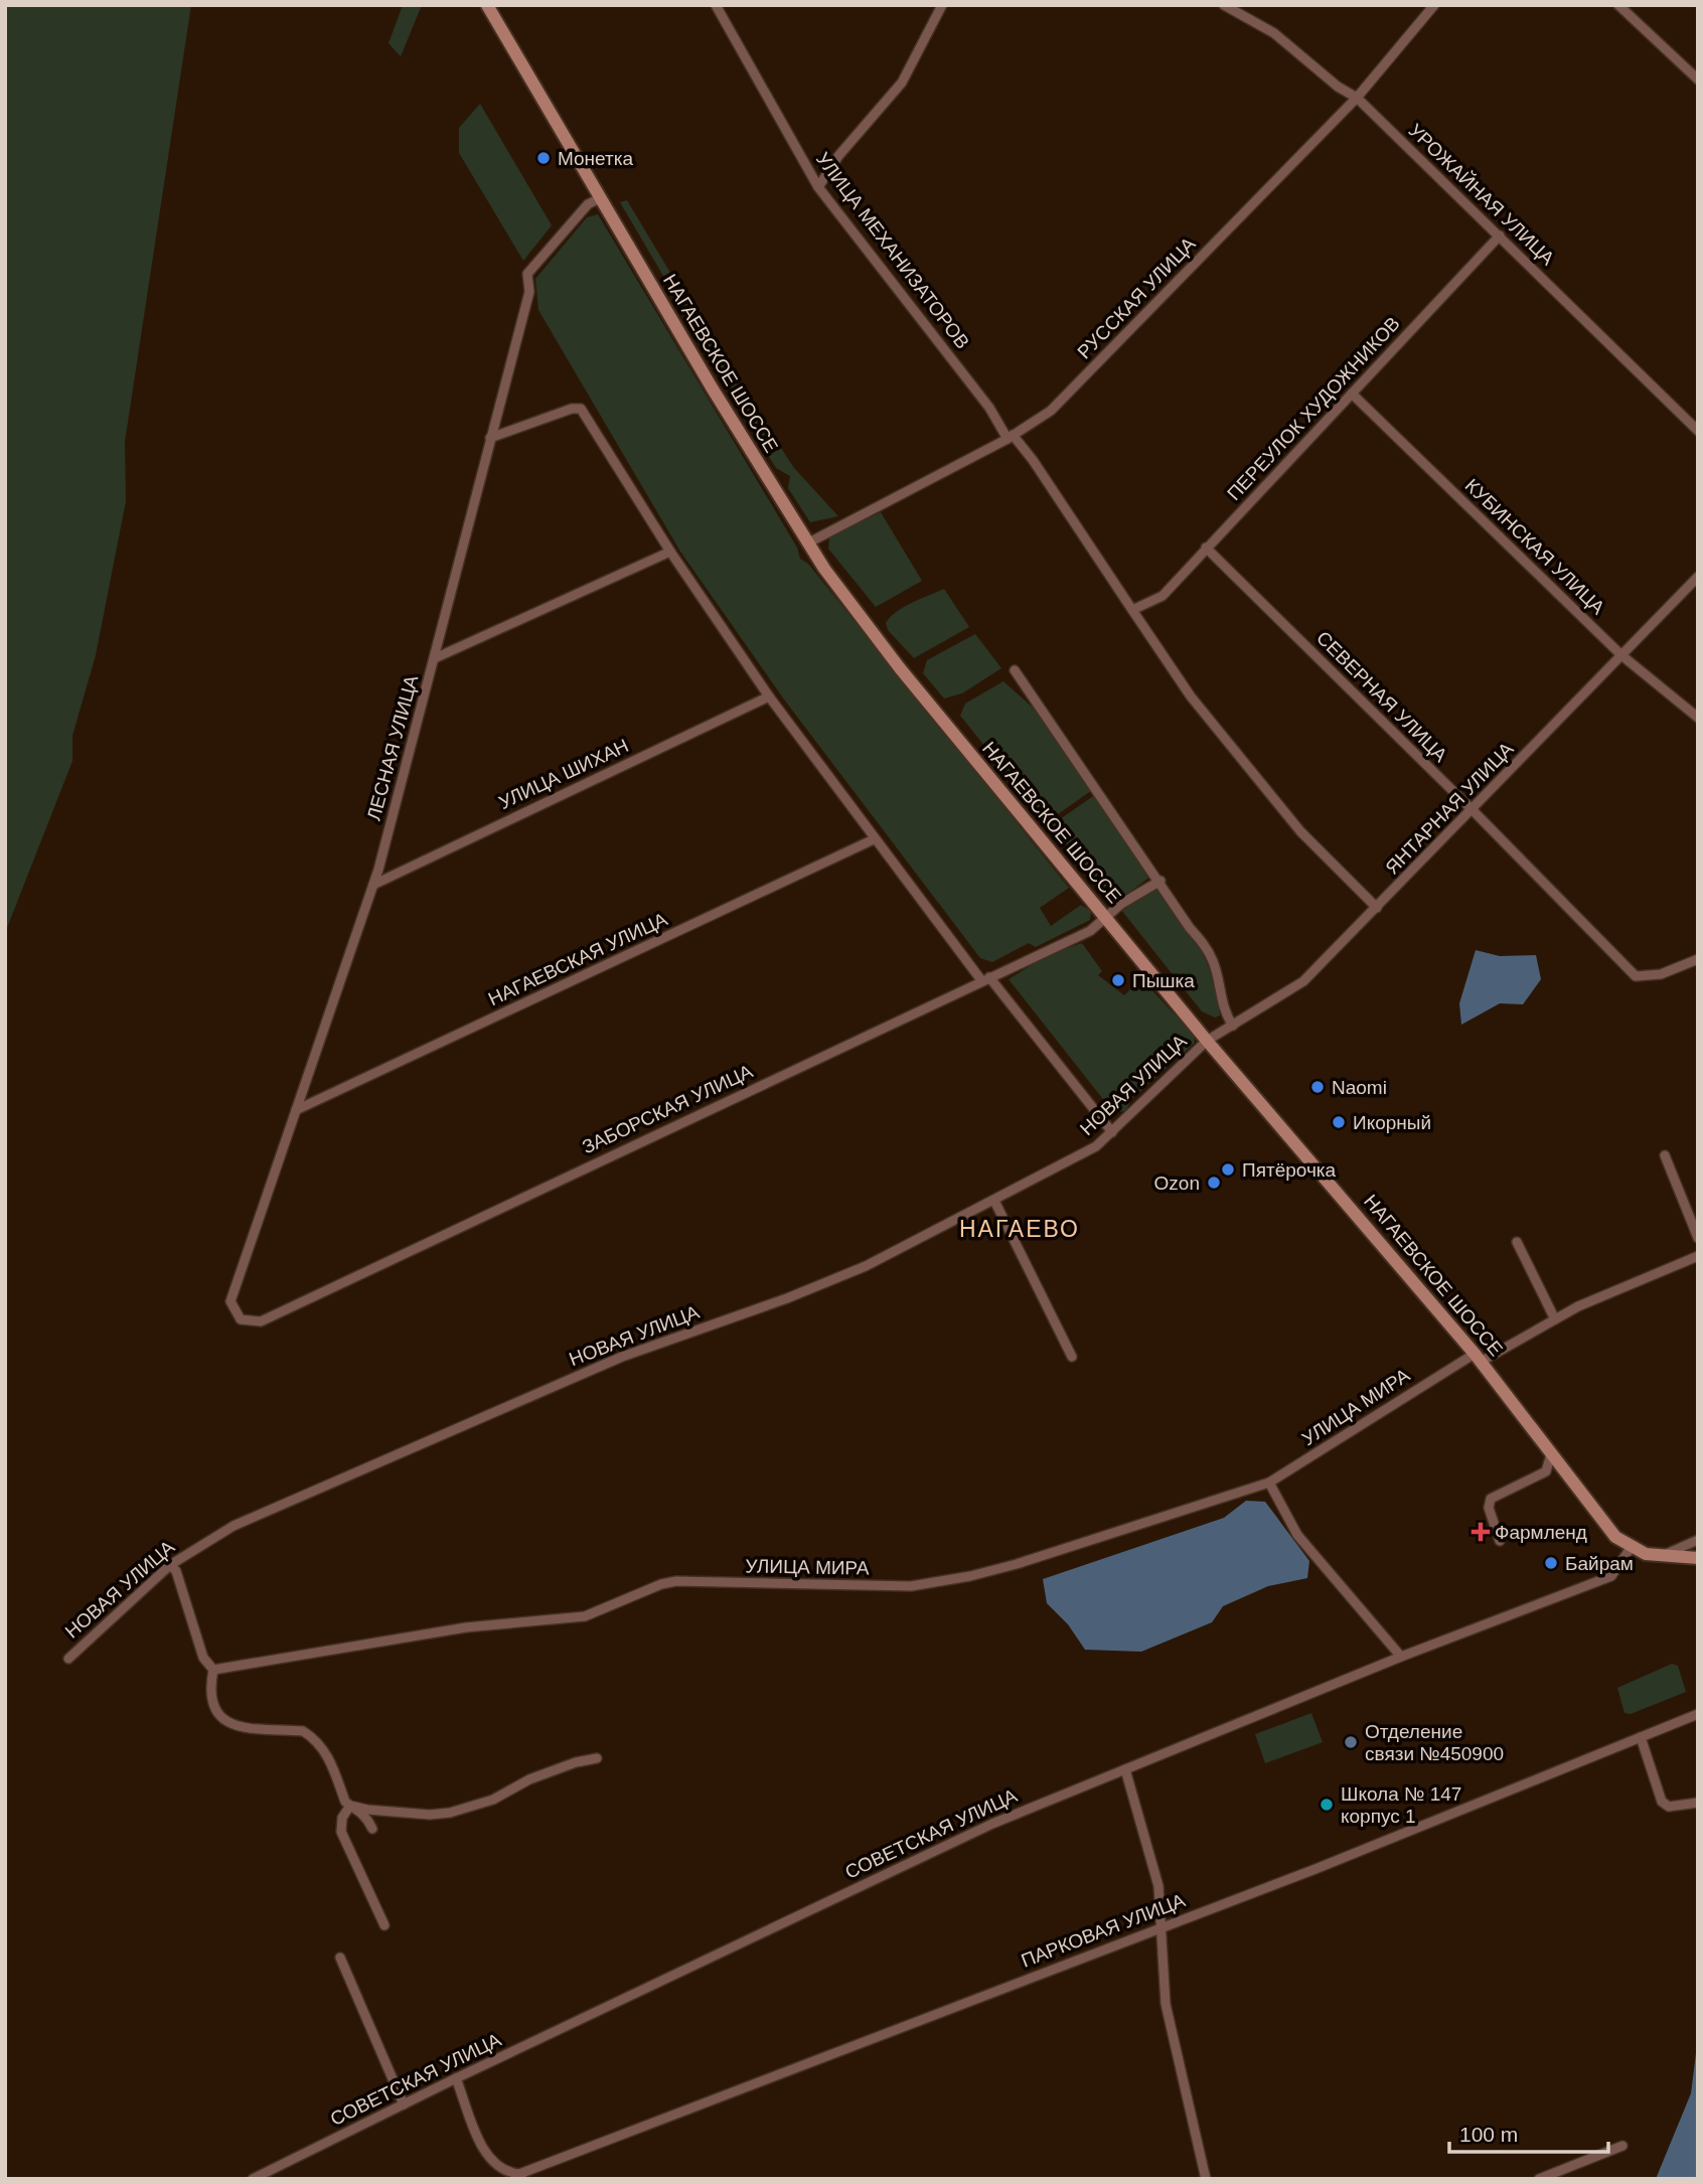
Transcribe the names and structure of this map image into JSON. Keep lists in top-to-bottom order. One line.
{"streets":{"street":["УРОЖАЙНАЯ УЛИЦА","УЛИЦА МЕХАНИЗАТОРОВ","РУССКАЯ УЛИЦА","НАГАЕВСКОЕ ШОССЕ","ПЕРЕУЛОК ХУДОЖНИКОВ","КУБИНСКАЯ УЛИЦА","СЕВЕРНАЯ УЛИЦА","ЛЕСНАЯ УЛИЦА","УЛИЦА ШИХАН","ЯНТАРНАЯ УЛИЦА","НАГАЕВСКАЯ УЛИЦА","НОВАЯ УЛИЦА","ЗАБОРСКАЯ УЛИЦА","УЛИЦА МИРА","СОВЕТСКАЯ УЛИЦА","ПАРКОВАЯ УЛИЦА"]},"crossings":[["УРОЖАЙНАЯ УЛИЦА","РУССКАЯ УЛИЦА"],["УРОЖАЙНАЯ УЛИЦА","ПЕРЕУЛОК ХУДОЖНИКОВ"],["УЛИЦА МЕХАНИЗАТОРОВ","РУССКАЯ УЛИЦА"],["УЛИЦА МЕХАНИЗАТОРОВ","ПЕРЕУЛОК ХУДОЖНИКОВ"],["УЛИЦА МЕХАНИЗАТОРОВ","ЯНТАРНАЯ УЛИЦА"],["РУССКАЯ УЛИЦА","НАГАЕВСКОЕ ШОССЕ"],["НАГАЕВСКОЕ ШОССЕ","ЛЕСНАЯ УЛИЦА"],["НАГАЕВСКОЕ ШОССЕ","ЯНТАРНАЯ УЛИЦА"],["НАГАЕВСКОЕ ШОССЕ","НОВАЯ УЛИЦА"],["НАГАЕВСКОЕ ШОССЕ","ЗАБОРСКАЯ УЛИЦА"],["НАГАЕВСКОЕ ШОССЕ","УЛИЦА МИРА"],["НАГАЕВСКОЕ ШОССЕ","СОВЕТСКАЯ УЛИЦА"],["ПЕРЕУЛОК ХУДОЖНИКОВ","КУБИНСКАЯ УЛИЦА"],["ПЕРЕУЛОК ХУДОЖНИКОВ","СЕВЕРНАЯ УЛИЦА"],["КУБИНСКАЯ УЛИЦА","ЯНТАРНАЯ УЛИЦА"],["СЕВЕРНАЯ УЛИЦА","ЯНТАРНАЯ УЛИЦА"],["ЛЕСНАЯ УЛИЦА","УЛИЦА ШИХАН"],["ЛЕСНАЯ УЛИЦА","НАГАЕВСКАЯ УЛИЦА"],["ЛЕСНАЯ УЛИЦА","ЗАБОРСКАЯ УЛИЦА"],["ЯНТАРНАЯ УЛИЦА","НОВАЯ УЛИЦА"]],"districts":["НАГАЕВО"],"places":{"other":["Монетка","Пышка","Naomi","Икорный","Пятёрочка","Ozon","Байрам","Отделение связи №450900","Школа № 147 корпус 1"],"health":["Фармленд"]},"scale_bar":"100 m"}
